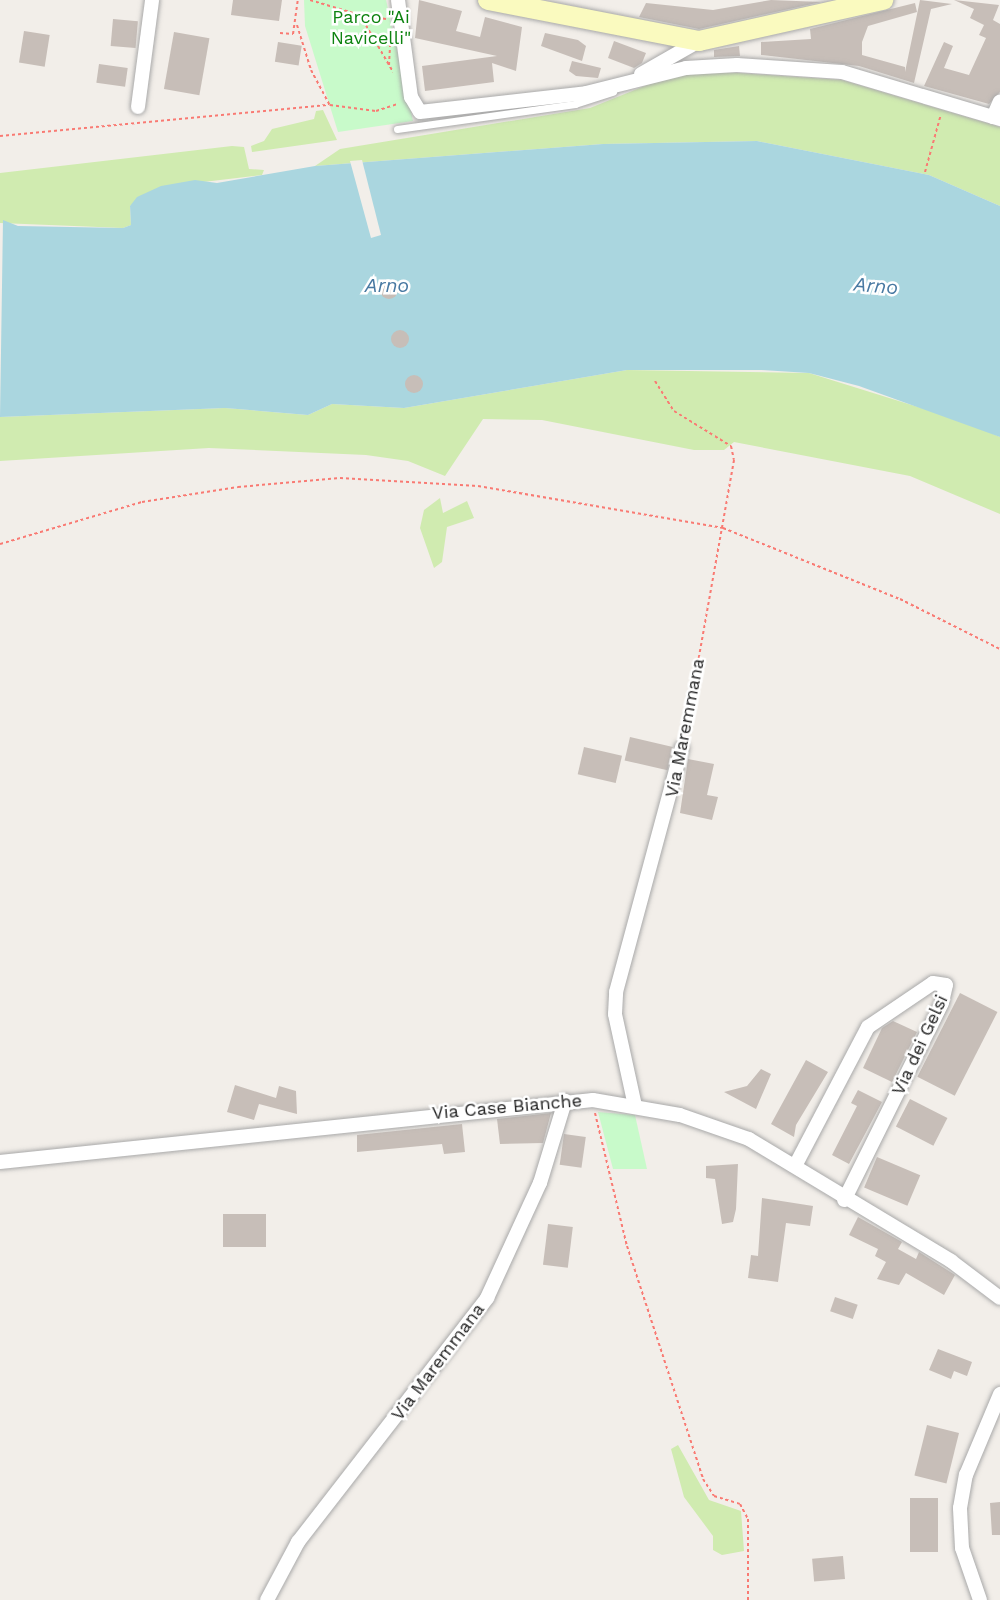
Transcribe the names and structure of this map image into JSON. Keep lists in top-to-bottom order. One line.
{"streets":{"street":["Via Maremmana","Via dei Gelsi","Via Case Bianche"]},"crossings":[["Via Maremmana","Via Case Bianche"],["Via dei Gelsi","Via Case Bianche"]],"water":["Arno"],"parks":["Parco \"Ai Navicelli\""]}
